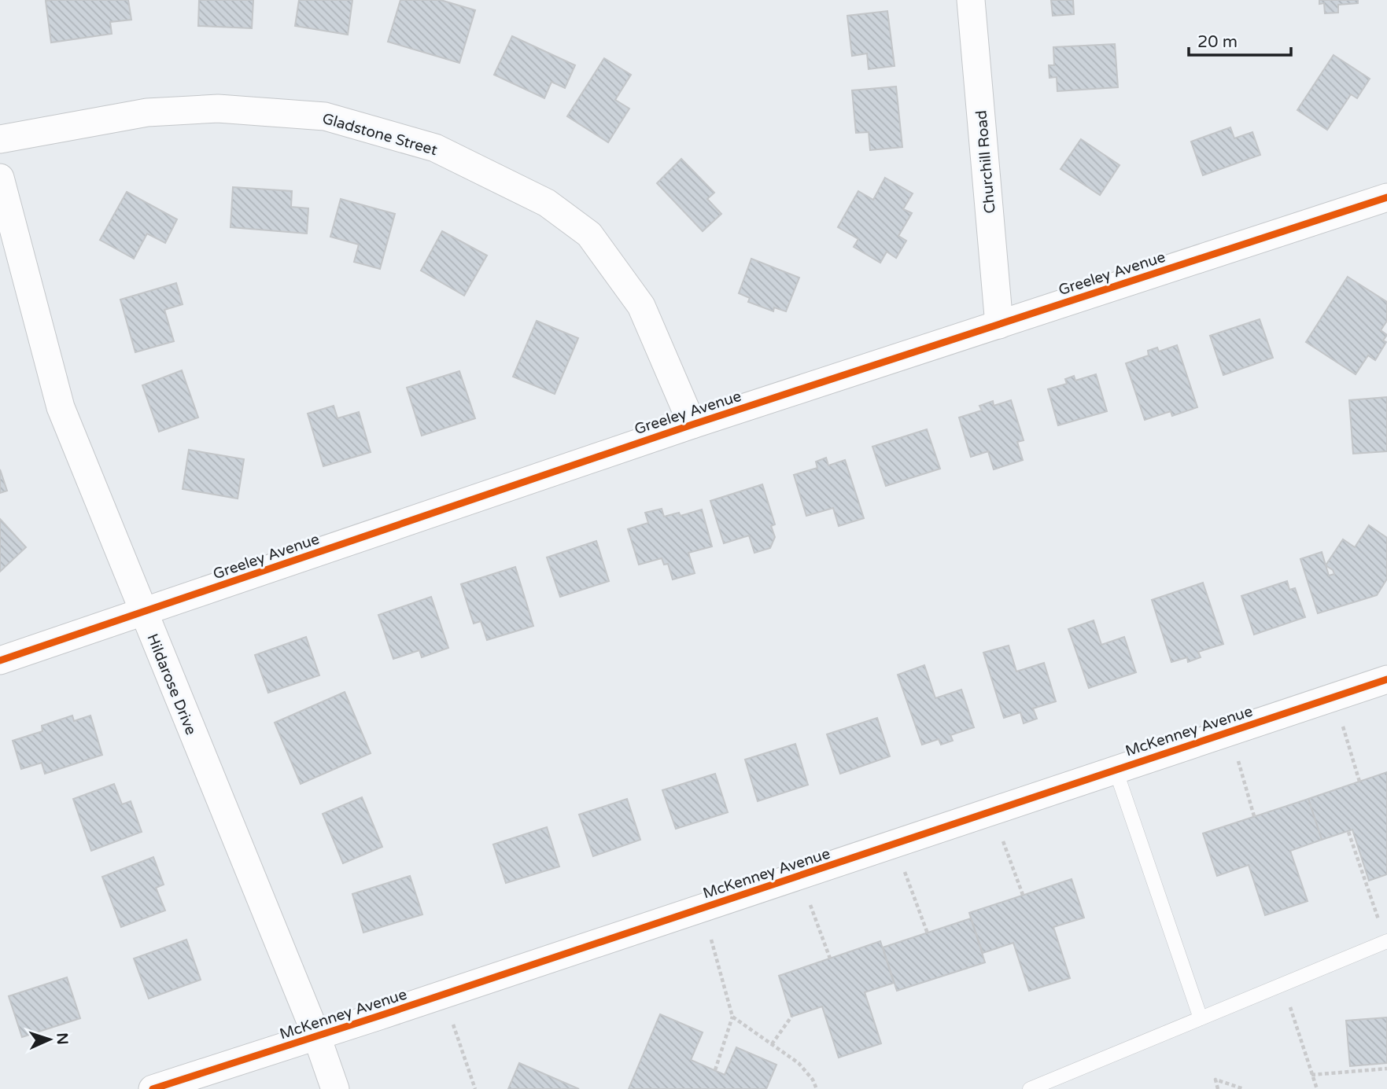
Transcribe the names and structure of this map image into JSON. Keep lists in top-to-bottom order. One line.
{"streets":{"street":["Gladstone Street","Churchill Road","Greeley Avenue","Hildarose Drive","McKenney Avenue"]},"crossings":[["Gladstone Street","Greeley Avenue"],["Churchill Road","Greeley Avenue"],["Greeley Avenue","Hildarose Drive"],["Hildarose Drive","McKenney Avenue"]],"scale_bar":"20 m","north":"right"}
